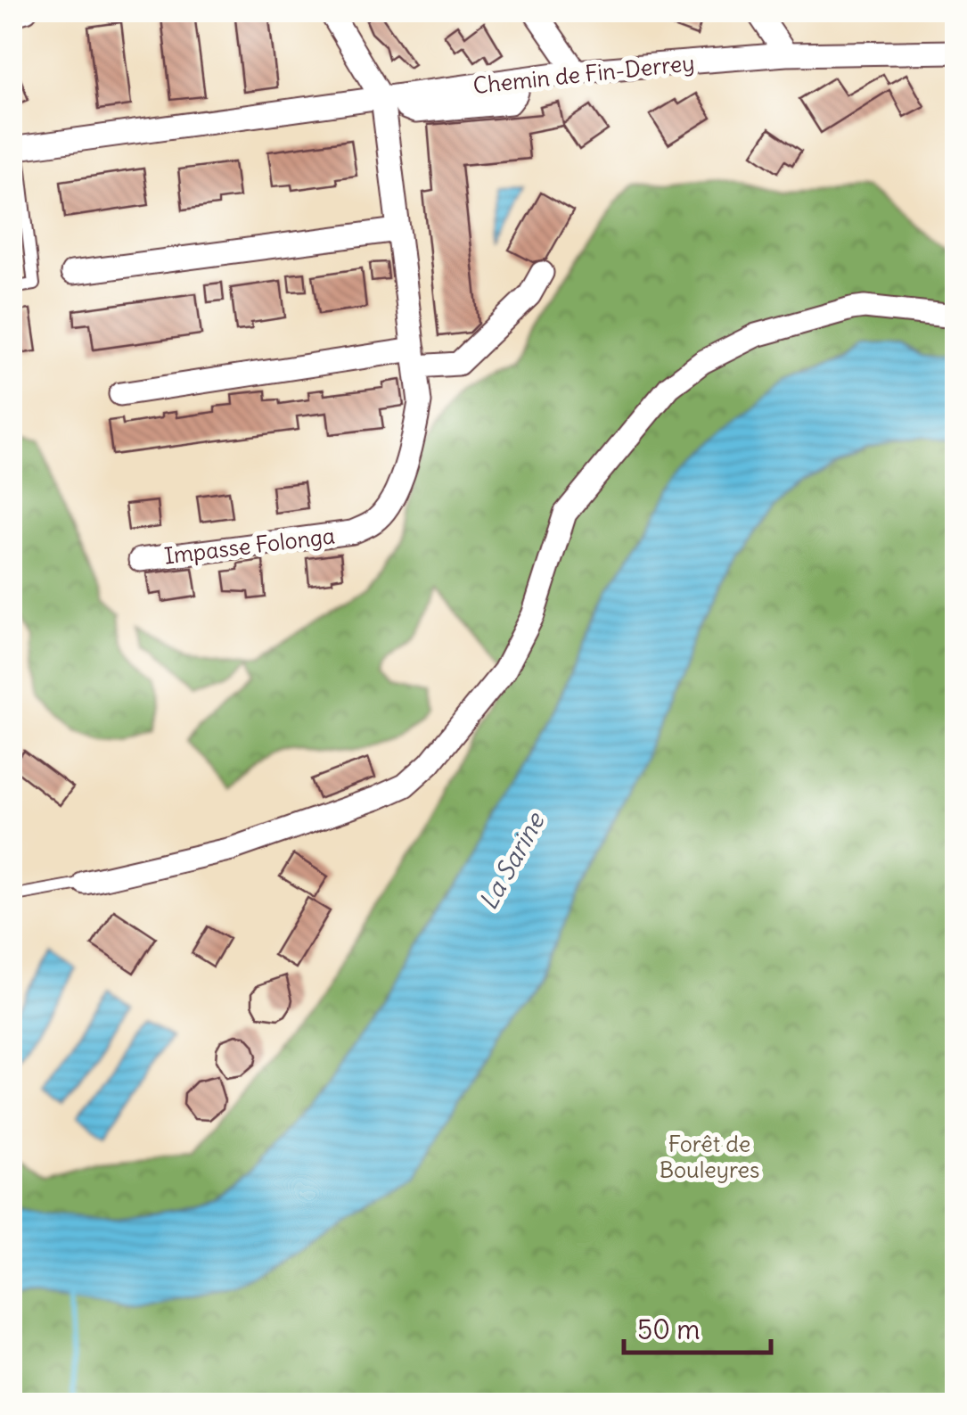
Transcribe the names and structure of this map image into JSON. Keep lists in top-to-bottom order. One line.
{"streets":{"street":["Chemin de Fin-Derrey","Impasse Folonga"]},"crossings":[["Chemin de Fin-Derrey","Impasse Folonga"]],"water":["La Sarine"],"parks":["Forêt de Bouleyres"],"scale_bar":"50 m"}
